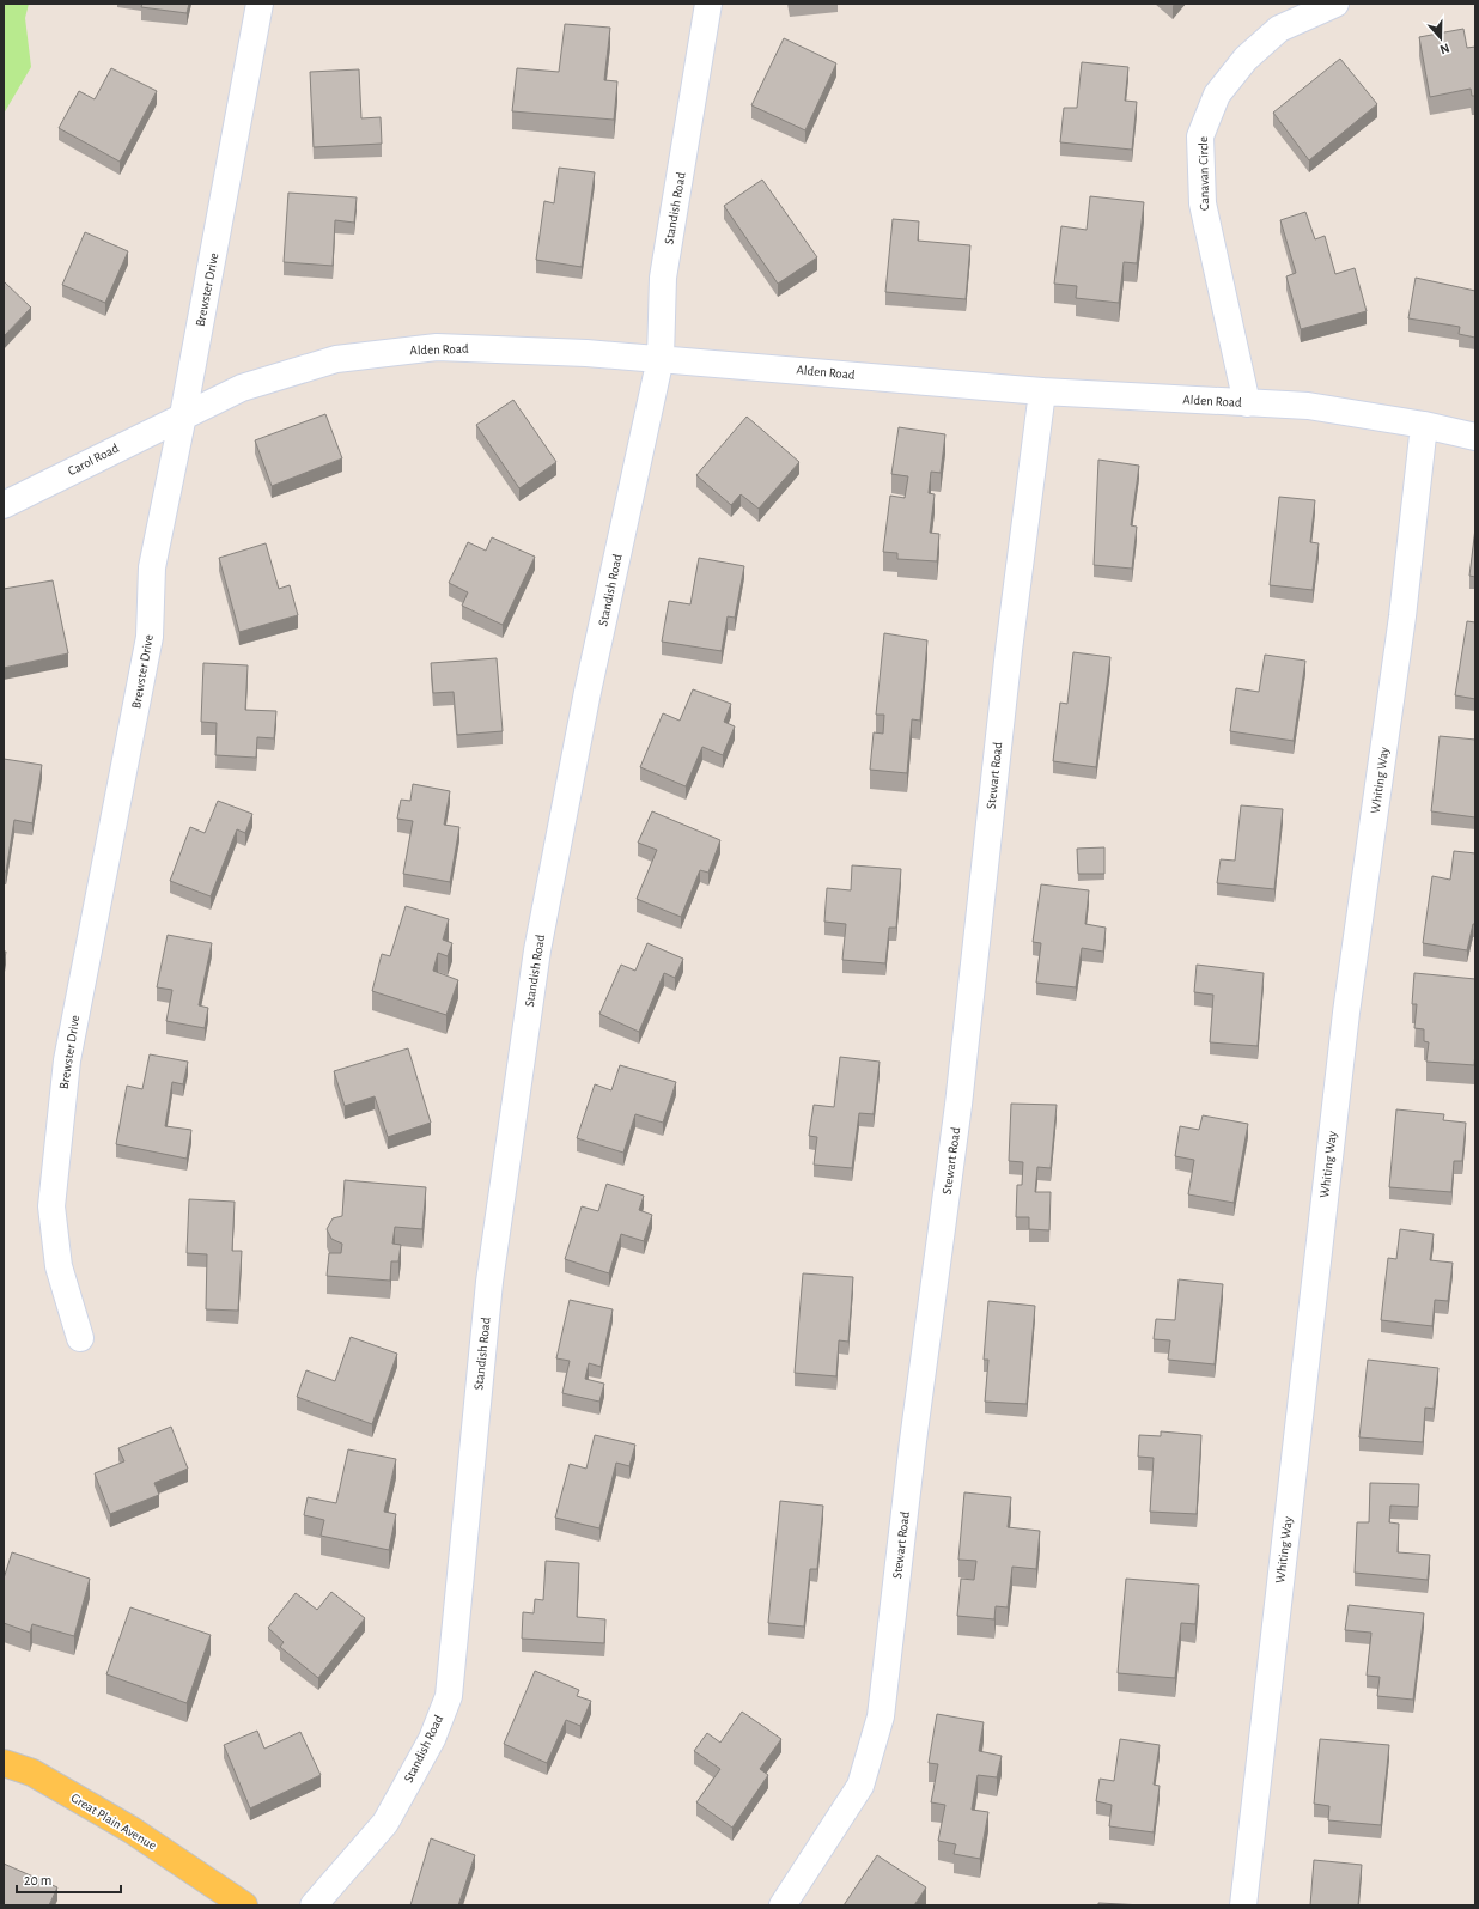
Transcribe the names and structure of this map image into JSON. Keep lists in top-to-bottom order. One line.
{"streets":{"main road":["Great Plain Avenue"],"street":["Canavan Circle","Standish Road","Brewster Drive","Alden Road","Carol Road","Stewart Road","Whiting Way"]},"crossings":[["Canavan Circle","Alden Road"],["Standish Road","Alden Road"],["Brewster Drive","Alden Road"],["Brewster Drive","Carol Road"],["Alden Road","Carol Road"],["Alden Road","Stewart Road"],["Alden Road","Whiting Way"]],"scale_bar":"20 m","north":"bottom"}
